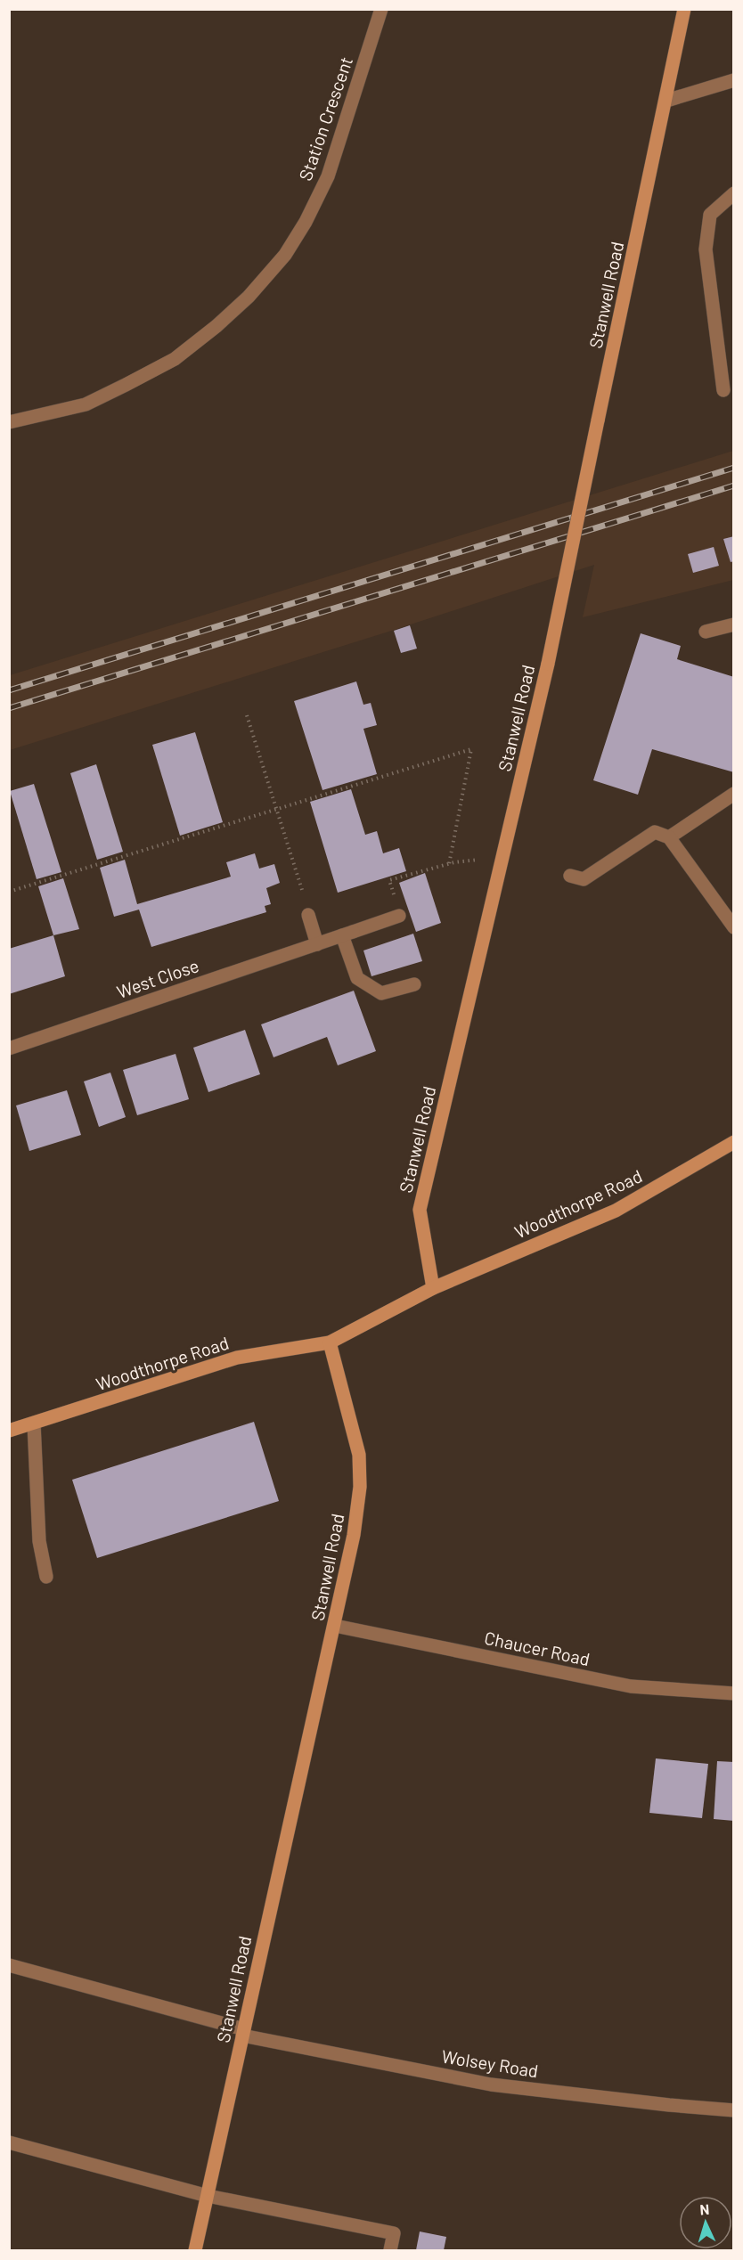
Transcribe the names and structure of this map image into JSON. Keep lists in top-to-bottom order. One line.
{"streets":{"street":["Station Crescent","Stanwell Road","West Close","Woodthorpe Road","Chaucer Road","Wolsey Road"]},"crossings":[["Stanwell Road","Woodthorpe Road"],["Stanwell Road","Chaucer Road"],["Stanwell Road","Wolsey Road"]],"north":"top"}
